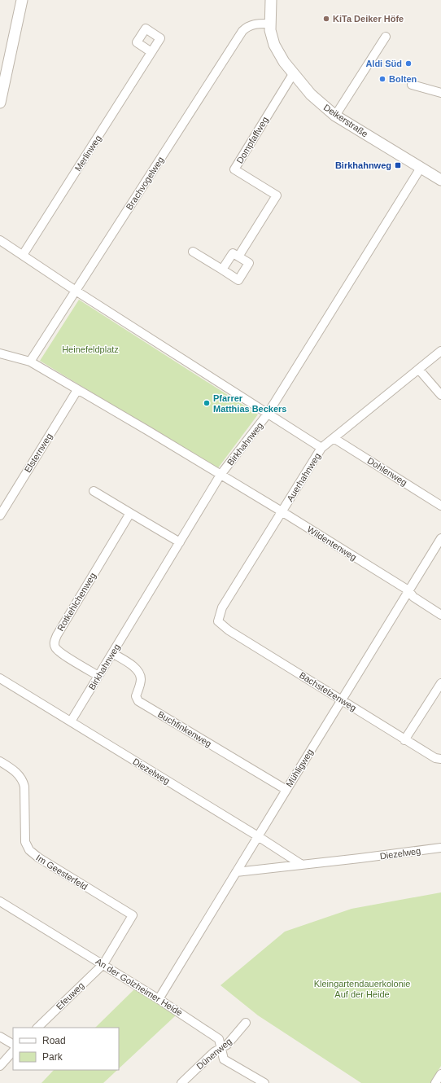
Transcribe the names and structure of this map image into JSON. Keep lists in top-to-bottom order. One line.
{"streets":{"street":["Deikerstraße","Dompfaffweg","Merlinweg","Brachvogelweg","Birkhahnweg","Elsternweg","Dohlenweg","Auerhahnweg","Wildentenweg","Rotkehlchenweg","Bachstelzenweg","Buchfinkenweg","Mühligweg","Diezelweg","Im Geesterfeld","An der Golzheimer Heide","Efeuweg","Dünenweg"]},"crossings":[["Deikerstraße","Dompfaffweg"],["Deikerstraße","Brachvogelweg"],["Deikerstraße","Birkhahnweg"],["Birkhahnweg","Wildentenweg"],["Birkhahnweg","Rotkehlchenweg"],["Birkhahnweg","Buchfinkenweg"],["Birkhahnweg","Diezelweg"],["Dohlenweg","Auerhahnweg"],["Auerhahnweg","Wildentenweg"],["Auerhahnweg","Bachstelzenweg"],["Wildentenweg","Mühligweg"],["Bachstelzenweg","Mühligweg"],["Buchfinkenweg","Mühligweg"],["Mühligweg","Diezelweg"],["Mühligweg","An der Golzheimer Heide"],["Im Geesterfeld","An der Golzheimer Heide"],["Im Geesterfeld","Efeuweg"],["An der Golzheimer Heide","Efeuweg"],["An der Golzheimer Heide","Dünenweg"]],"parks":["Heinefeldplatz","Kleingartendauerkolonie Auf der Heide"],"places":{"other":["KiTa Deiker Höfe","Aldi Süd","Bolten","Pfarrer Matthias Beckers"],"transit":["Birkhahnweg"]},"legend":["Road","Park"]}
